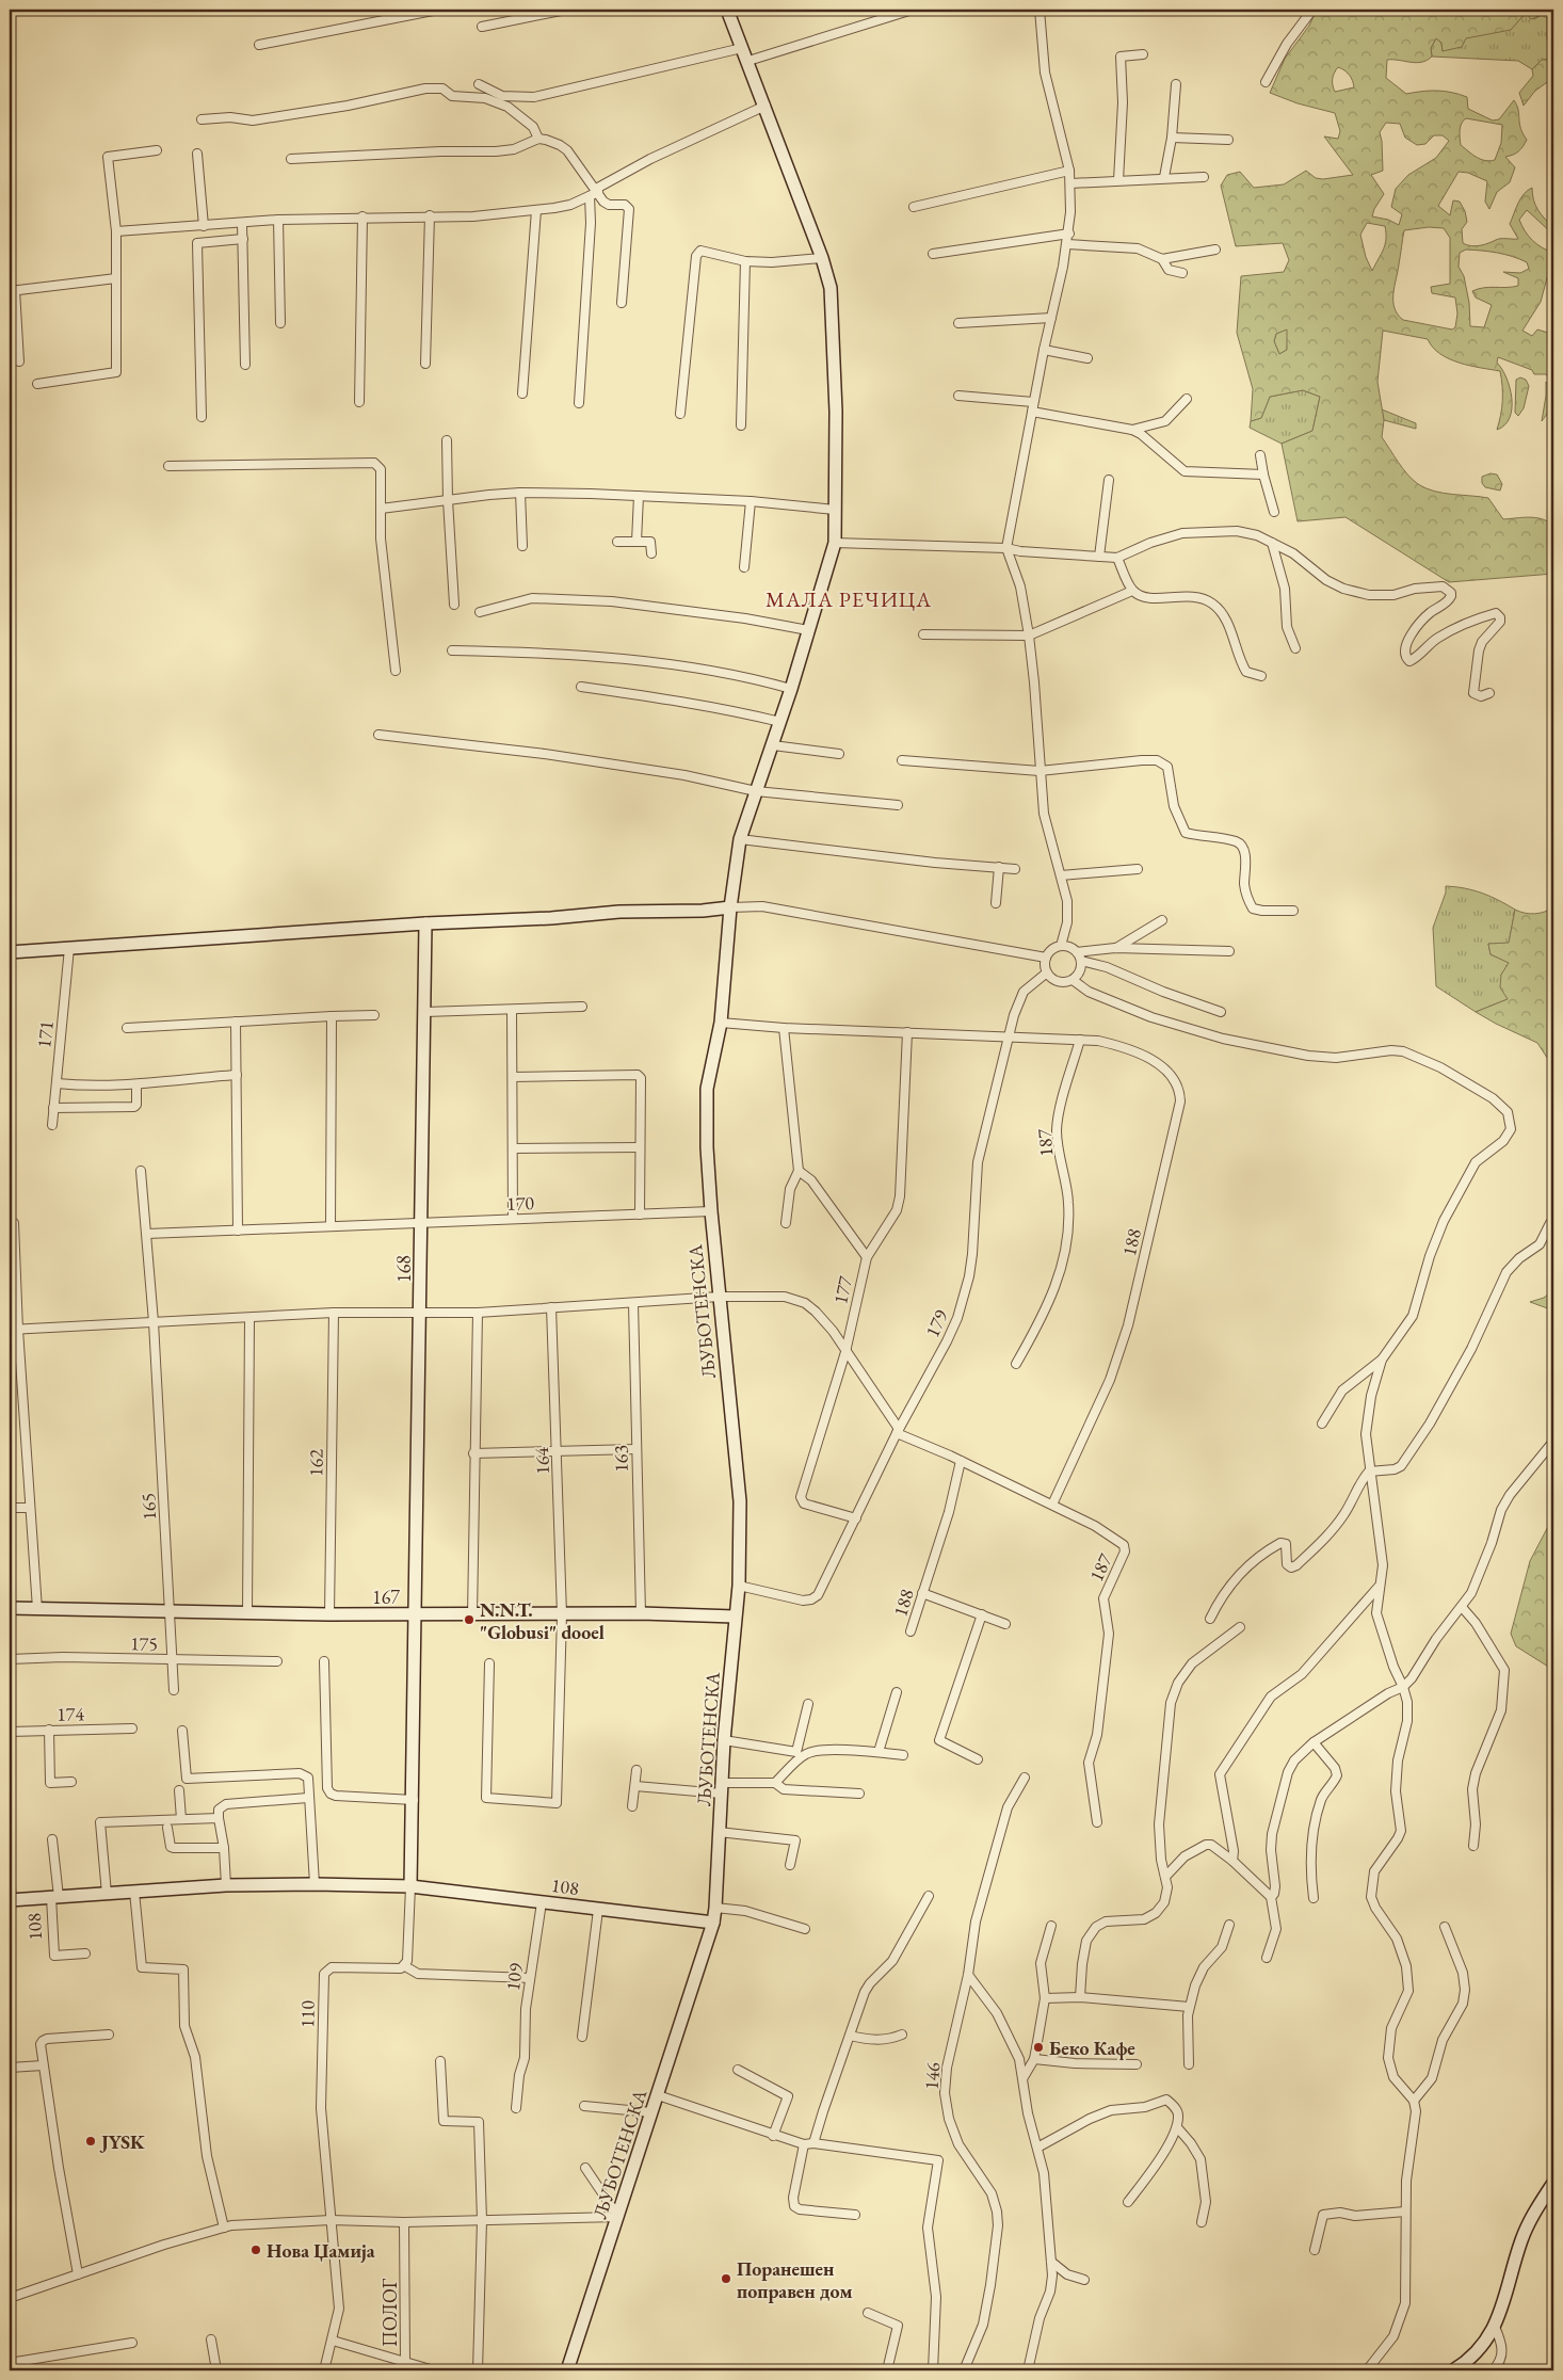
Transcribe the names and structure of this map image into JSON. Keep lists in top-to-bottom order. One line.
{"streets":{"street":["171","187","170","188","168","177","ЉУБОТЕНСКА","179","163","164","162","165","167","175","174","108","109","110","146","ПОЛОГ"]},"crossings":[["187","188"],["187","179"],["170","168"],["170","ЉУБОТЕНСКА"],["170","165"],["188","177"],["188","ЉУБОТЕНСКА"],["188","179"],["168","167"],["177","179"],["ЉУБОТЕНСКА","179"],["ЉУБОТЕНСКА","167"],["ЉУБОТЕНСКА","108"],["163","167"],["164","167"],["162","167"],["165","167"],["165","175"],["108","109"],["109","110"]],"districts":["МАЛА РЕЧИЦА"],"places":["N.N.T. \"Globusi\" dooel","Беко Кафе","JYSK","Нова Џамија","Поранешен поправен дом"]}
